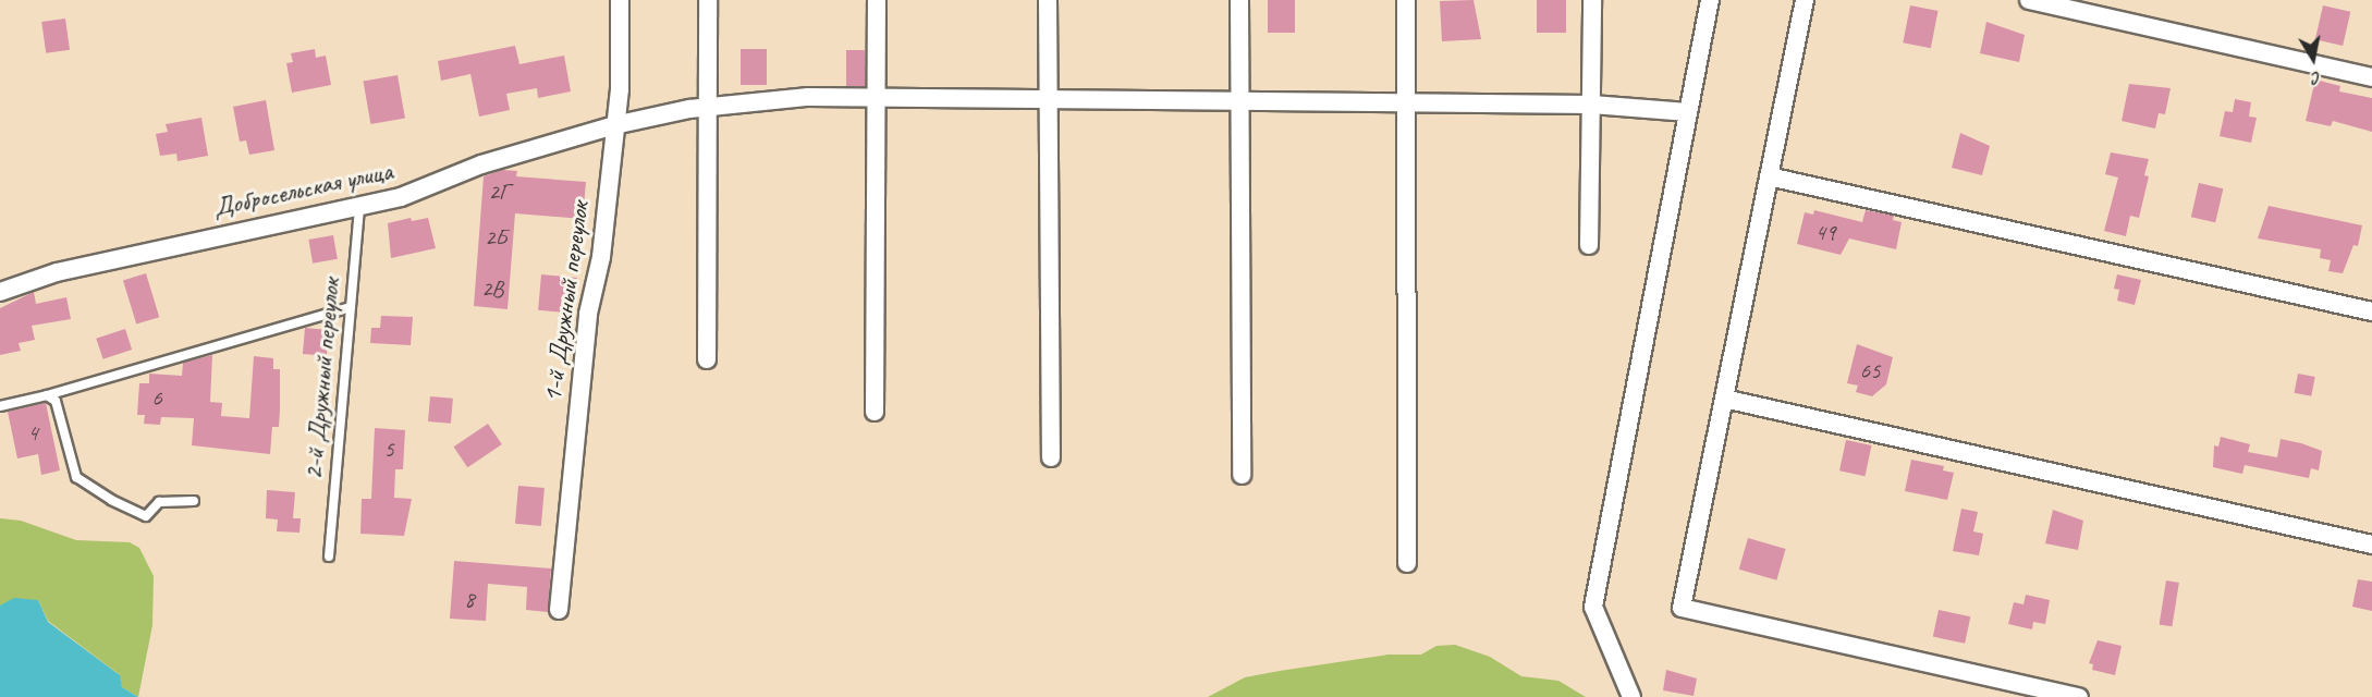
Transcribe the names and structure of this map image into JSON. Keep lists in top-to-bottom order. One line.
{"streets":{"street":["Добросельская улица","1-й Дружный переулок"],"lane":["2-й Дружный переулок"]},"crossings":[["Добросельская улица","1-й Дружный переулок"],["Добросельская улица","2-й Дружный переулок"]],"house_numbers":["2Г","49","2Б","2В","65","6","4","5","8"],"north":"bottom"}
